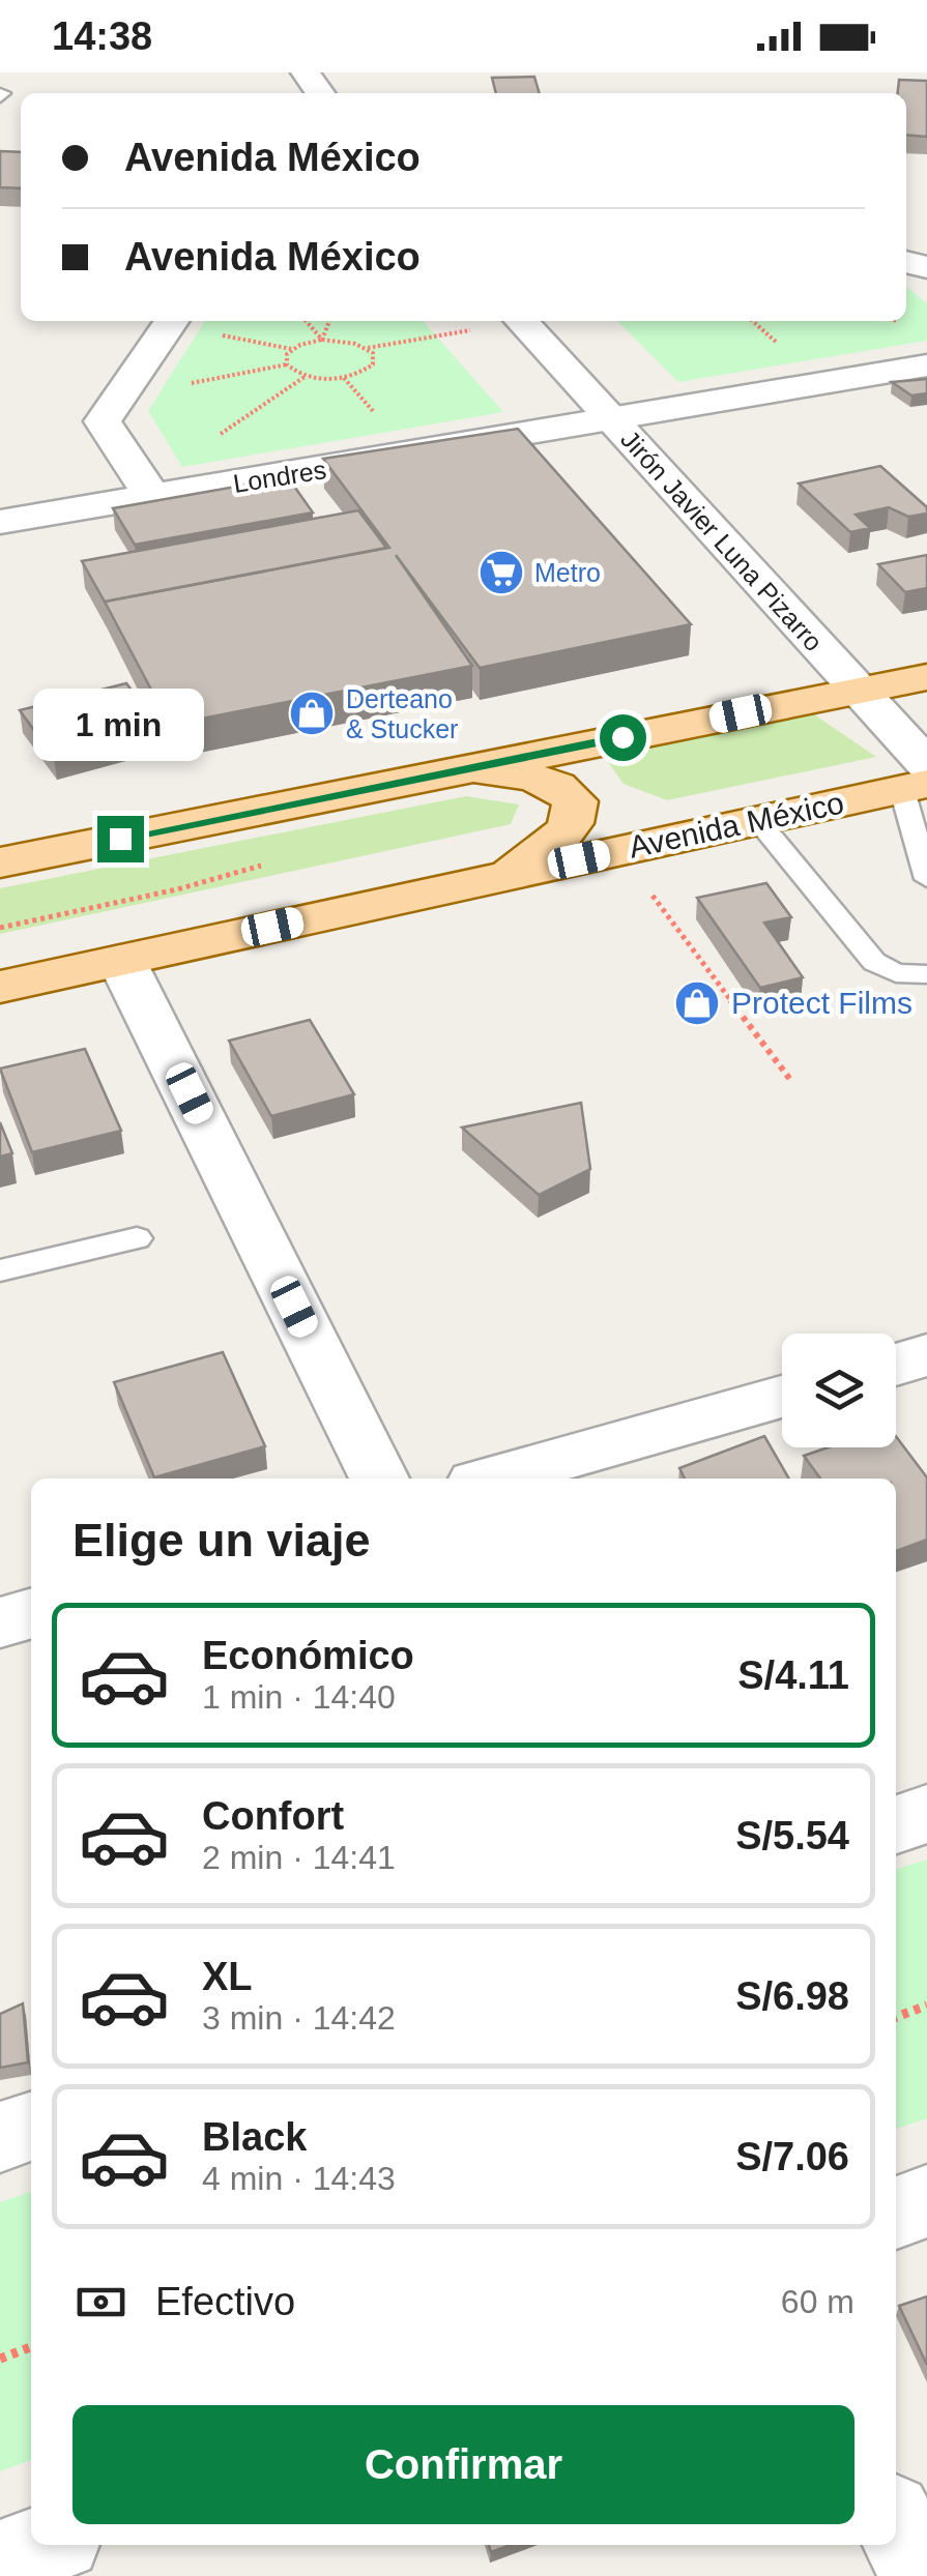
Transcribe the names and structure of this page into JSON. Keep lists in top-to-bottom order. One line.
{"streets":{"main road":["Avenida México"],"street":["Londres","Jirón Javier Luna Pizarro"]},"crossings":[["Londres","Jirón Javier Luna Pizarro"],["Jirón Javier Luna Pizarro","Avenida México"]],"places":{"supermarket":["Metro"],"shop":["Derteano & Stucker","Protect Films"]},"page":{"status":"14:38","banner":["Avenida México","Avenida México"],"bubble":"1 min","heading":"Elige un viaje","list":[{"name":"Económico","note":"1 min · 14:40","value":"S/4.11"},{"name":"Confort","note":"2 min · 14:41","value":"S/5.54"},{"name":"XL","note":"3 min · 14:42","value":"S/6.98"},{"name":"Black","note":"4 min · 14:43","value":"S/7.06"}],"pay":["Efectivo","60 m"],"buttons":"Confirmar"}}
